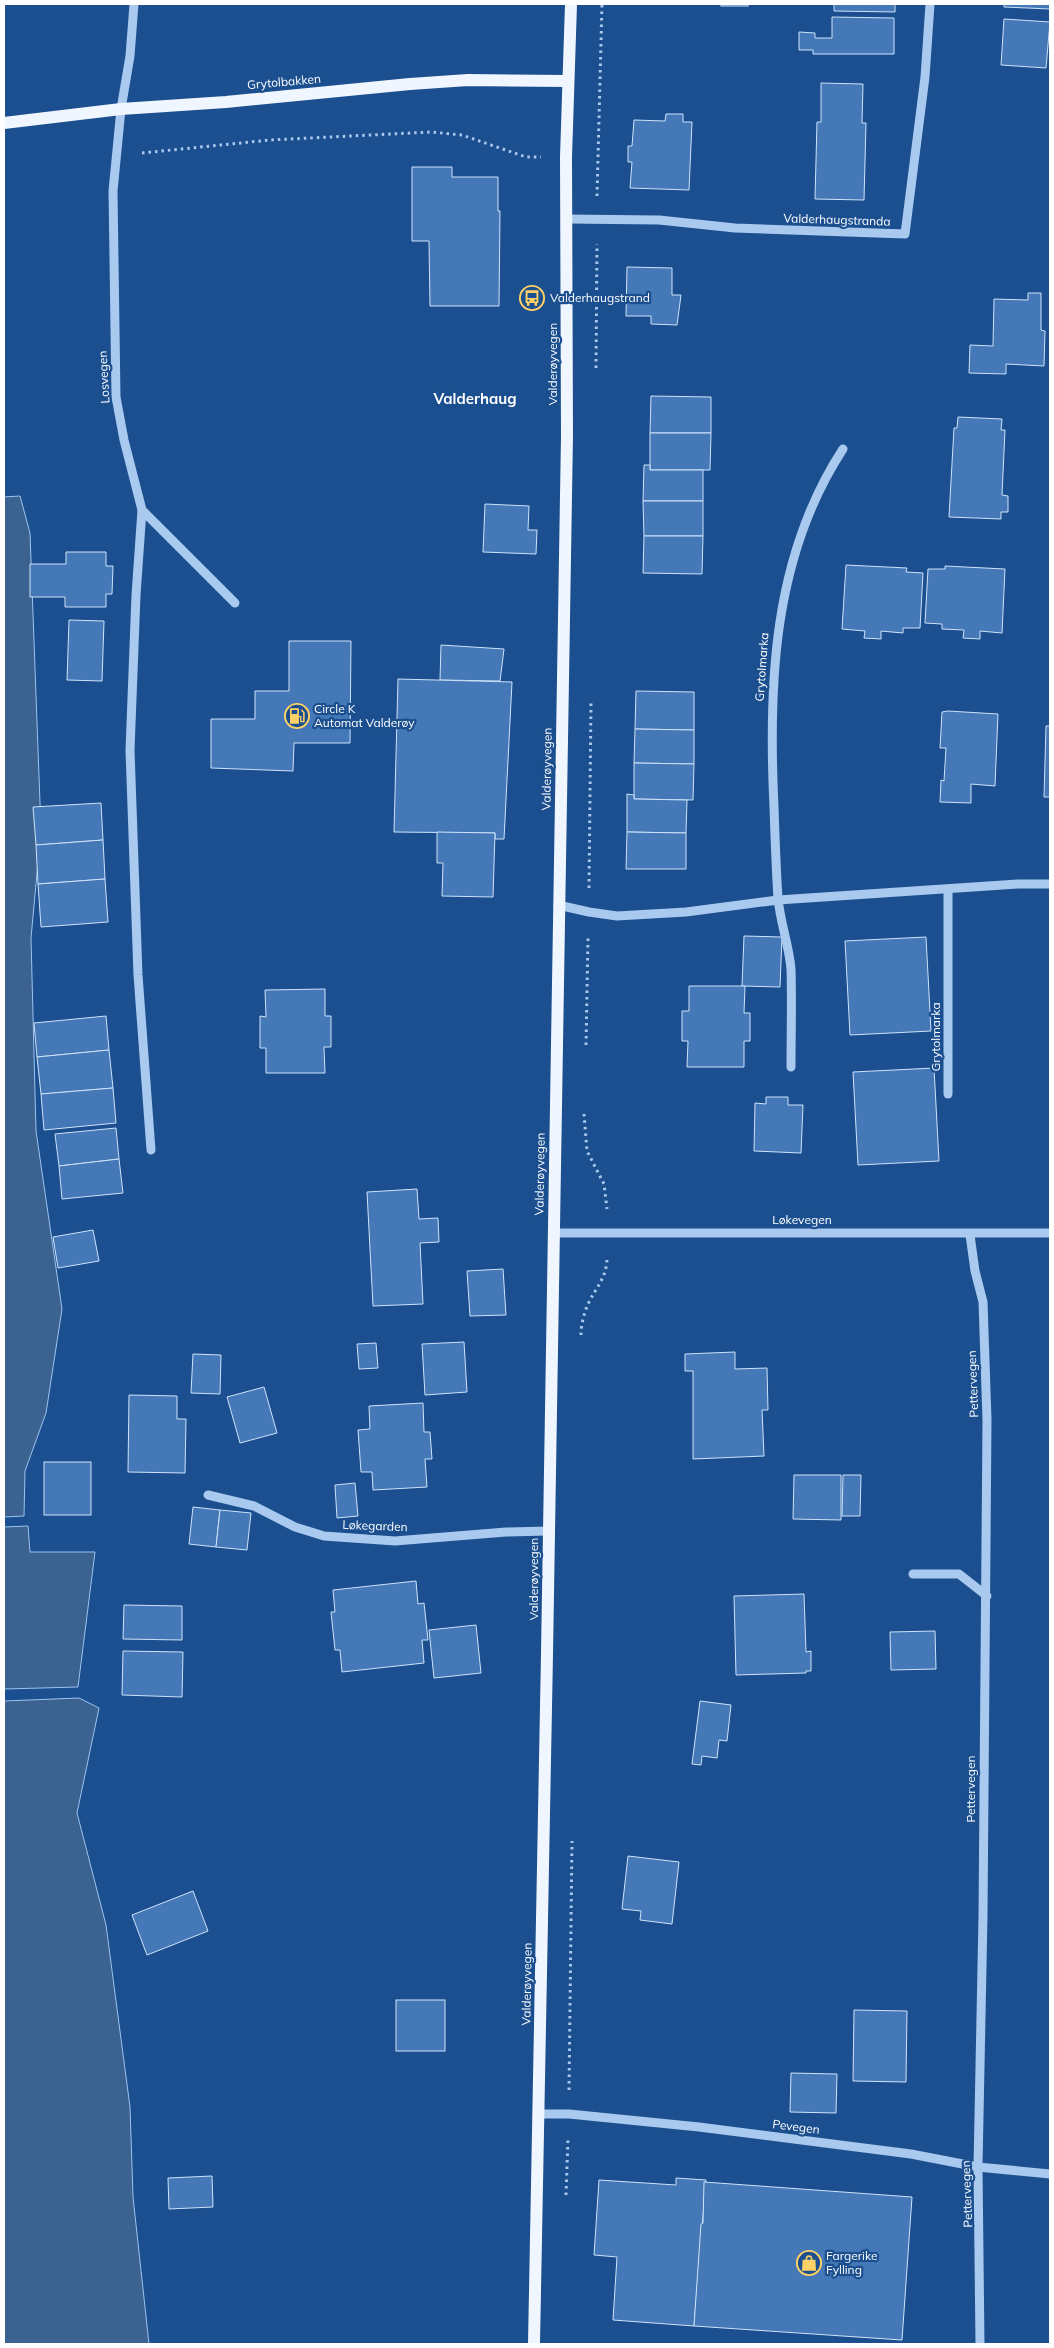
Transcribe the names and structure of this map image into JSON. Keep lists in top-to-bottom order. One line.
{"streets":{"main road":["Grytolbakken","Valderøyvegen"],"street":["Valderhaugstranda","Losvegen","Grytolmarka","Løkevegen","Pettervegen","Løkegarden","Pevegen"]},"crossings":[["Grytolbakken","Valderøyvegen"],["Grytolbakken","Losvegen"],["Valderhaugstranda","Valderøyvegen"],["Valderøyvegen","Løkevegen"],["Valderøyvegen","Løkegarden"],["Valderøyvegen","Pevegen"],["Løkevegen","Pettervegen"],["Pettervegen","Pevegen"]],"districts":["Valderhaug"],"places":{"bus stop":["Valderhaugstrand"],"fuel station":["Circle K Automat Valderøy"],"shop":["Fargerike Fylling"]}}
